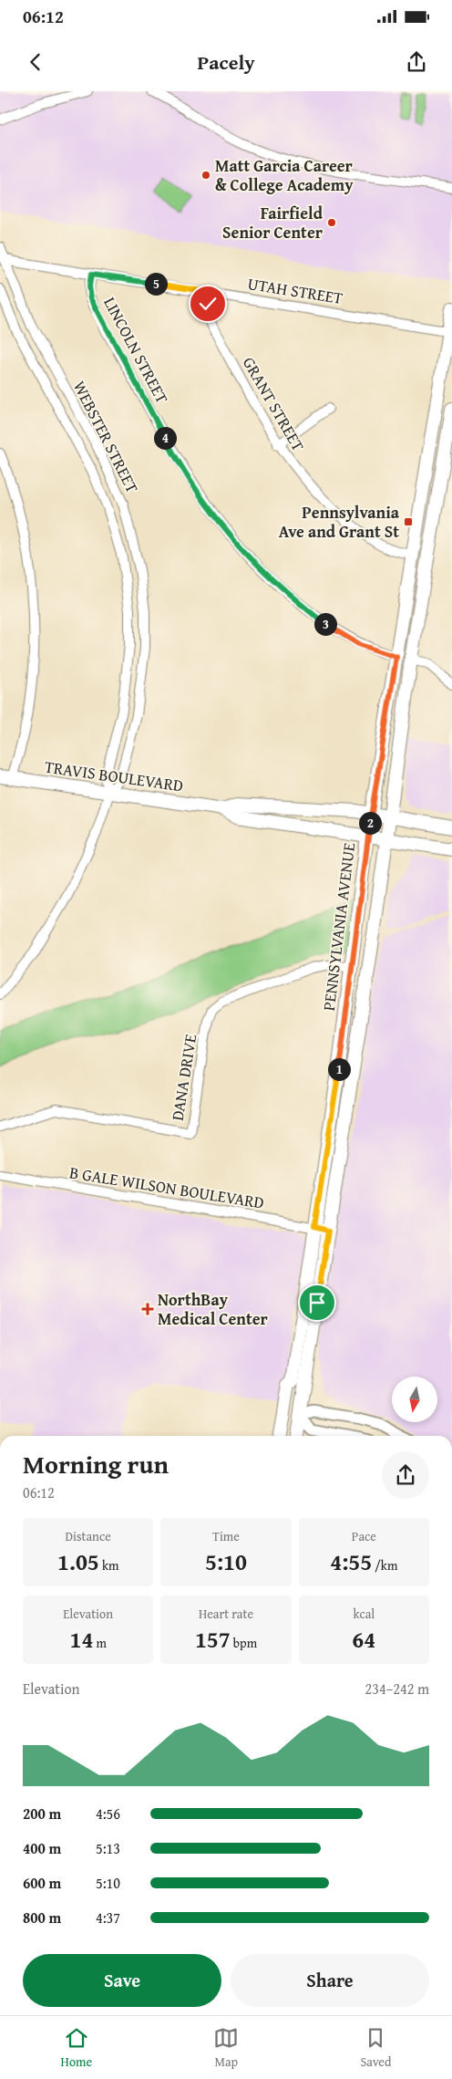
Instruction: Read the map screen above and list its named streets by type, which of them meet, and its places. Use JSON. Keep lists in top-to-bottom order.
{
  "streets": {
    "main road": ["TRAVIS BOULEVARD", "PENNSYLVANIA AVENUE"],
    "street": [
      "UTAH STREET",
      "LINCOLN STREET",
      "GRANT STREET",
      "WEBSTER STREET",
      "DANA DRIVE",
      "B GALE WILSON BOULEVARD"
    ]
  },
  "crossings": [
    ["UTAH STREET", "LINCOLN STREET"],
    ["UTAH STREET", "GRANT STREET"],
    ["UTAH STREET", "WEBSTER STREET"],
    ["UTAH STREET", "PENNSYLVANIA AVENUE"],
    ["LINCOLN STREET", "PENNSYLVANIA AVENUE"],
    ["GRANT STREET", "PENNSYLVANIA AVENUE"],
    ["WEBSTER STREET", "TRAVIS BOULEVARD"],
    ["TRAVIS BOULEVARD", "PENNSYLVANIA AVENUE"],
    ["PENNSYLVANIA AVENUE", "DANA DRIVE"],
    ["PENNSYLVANIA AVENUE", "B GALE WILSON BOULEVARD"]
  ],
  "places": {
    "other": ["Matt Garcia Career & College Academy", "Fairfield Senior Center"],
    "transit": ["Pennsylvania Ave and Grant St"],
    "health": ["NorthBay Medical Center"]
  },
  "north": "bottom",
  "page": {
    "status": "06:12",
    "header": "Pacely",
    "pins": [
      "5",
      "4",
      "3",
      "2",
      "1"
    ],
    "heading": ["Morning run", "06:12"],
    "stats": [
      ["Distance", "1.05 km"],
      ["Time", "5:10"],
      ["Pace", "4:55 /km"],
      ["Elevation", "14 m"],
      ["Heart rate", "157 bpm"],
      ["kcal", "64"]
    ],
    "chart": ["Elevation", "234–242 m"],
    "list": [
      {
        "name": "200 m",
        "note": "4:56"
      },
      {
        "name": "400 m",
        "note": "5:13"
      },
      {
        "name": "600 m",
        "note": "5:10"
      },
      {
        "name": "800 m",
        "note": "4:37"
      }
    ],
    "buttons": ["Save", "Share"],
    "tabs": ["Home", "Map", "Saved"]
  }
}
